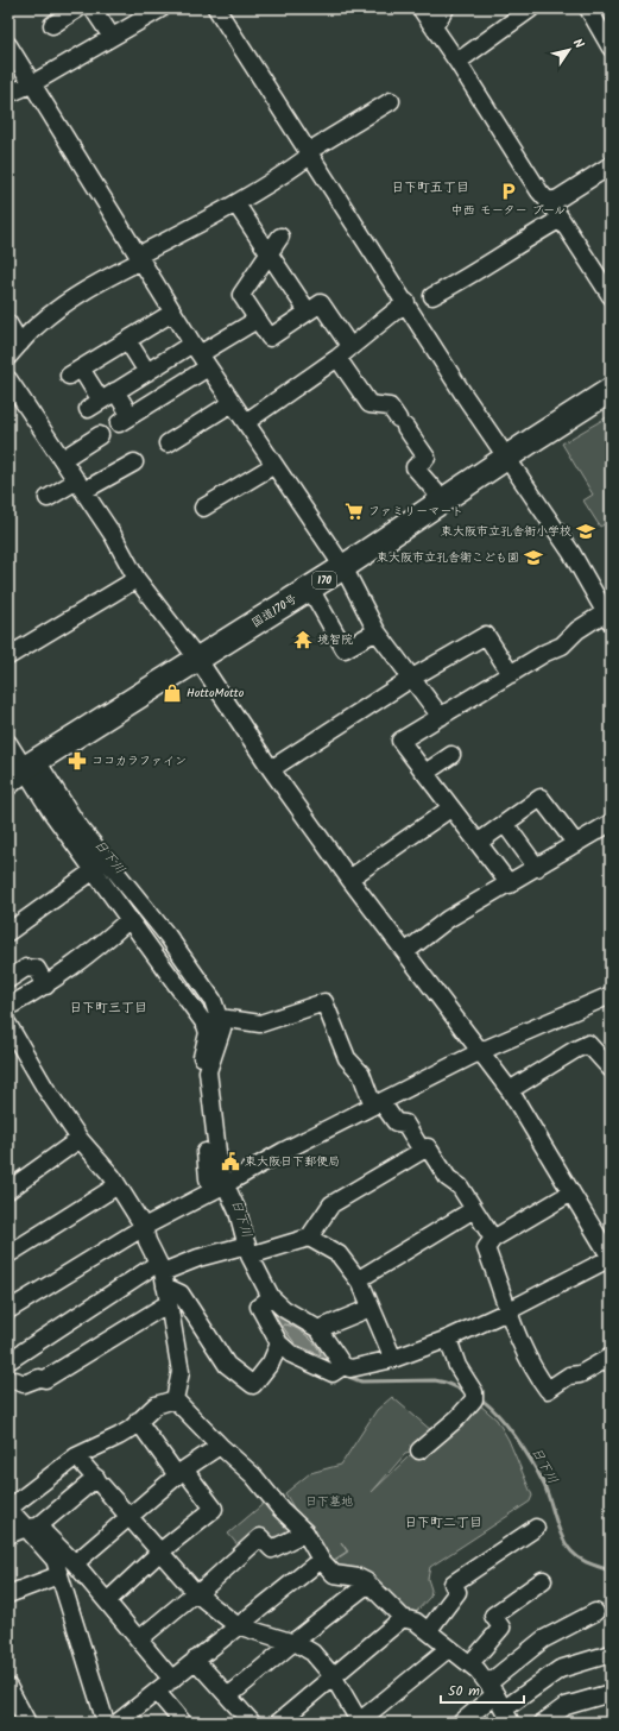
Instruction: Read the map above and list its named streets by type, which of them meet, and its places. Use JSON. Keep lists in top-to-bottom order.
{
  "streets": {
    "highway": ["170", "国道170号"]
  },
  "districts": ["日下町五丁目", "日下町三丁目", "日下町二丁目"],
  "water": ["日下川"],
  "parks": ["日下墓地"],
  "places": {
    "parking": ["中西 モーター プール"],
    "supermarket": ["ファミリーマート"],
    "school or university": ["東大阪市立孔舎衙小学校", "東大阪市立孔舎衛こども園"],
    "temple": ["境智院"],
    "shop": ["HottoMotto"],
    "pharmacy": ["ココカラファイン"],
    "public building": ["東大阪日下郵便局"]
  },
  "scale_bar": "50 m",
  "north": "top right"
}
